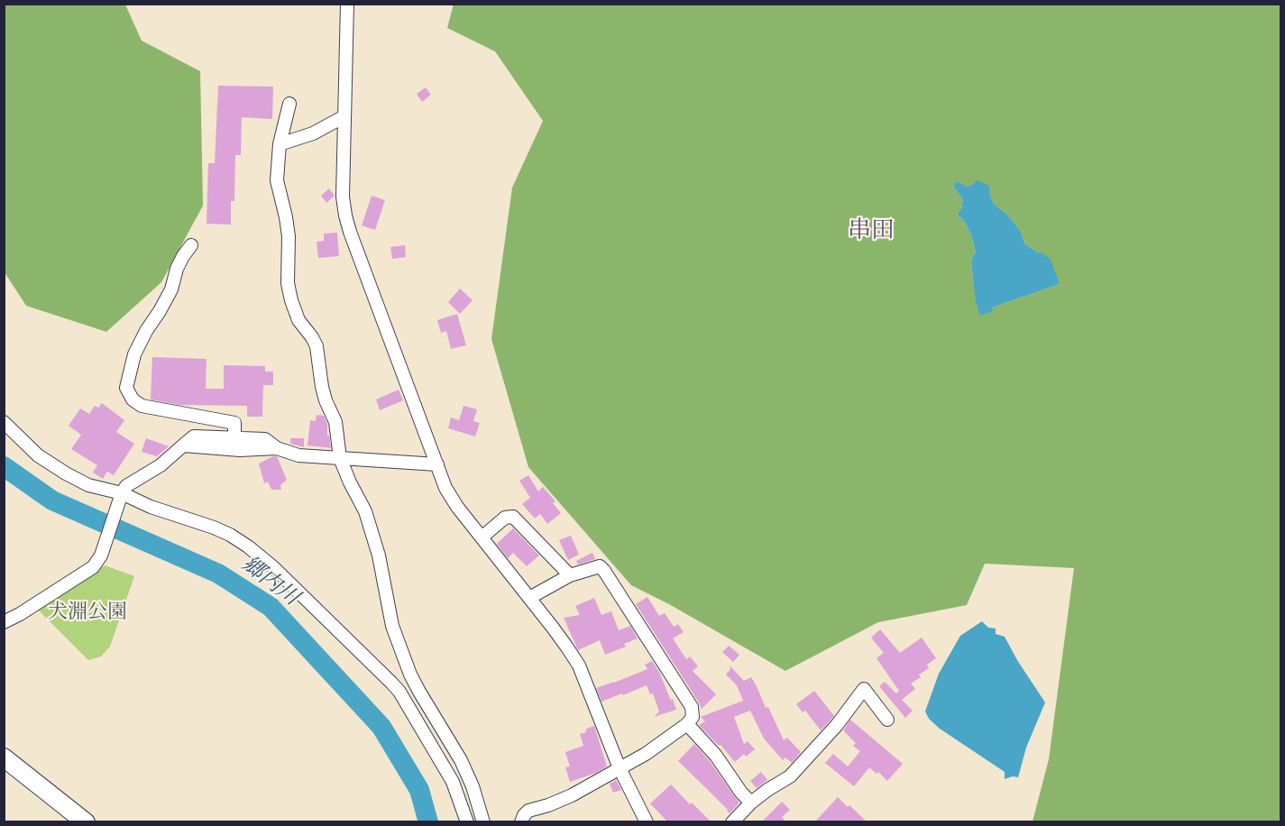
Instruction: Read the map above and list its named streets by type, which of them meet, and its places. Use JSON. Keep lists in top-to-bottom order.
{
  "districts": ["串田"],
  "water": ["郷内川"],
  "parks": ["犬淵公園"]
}
